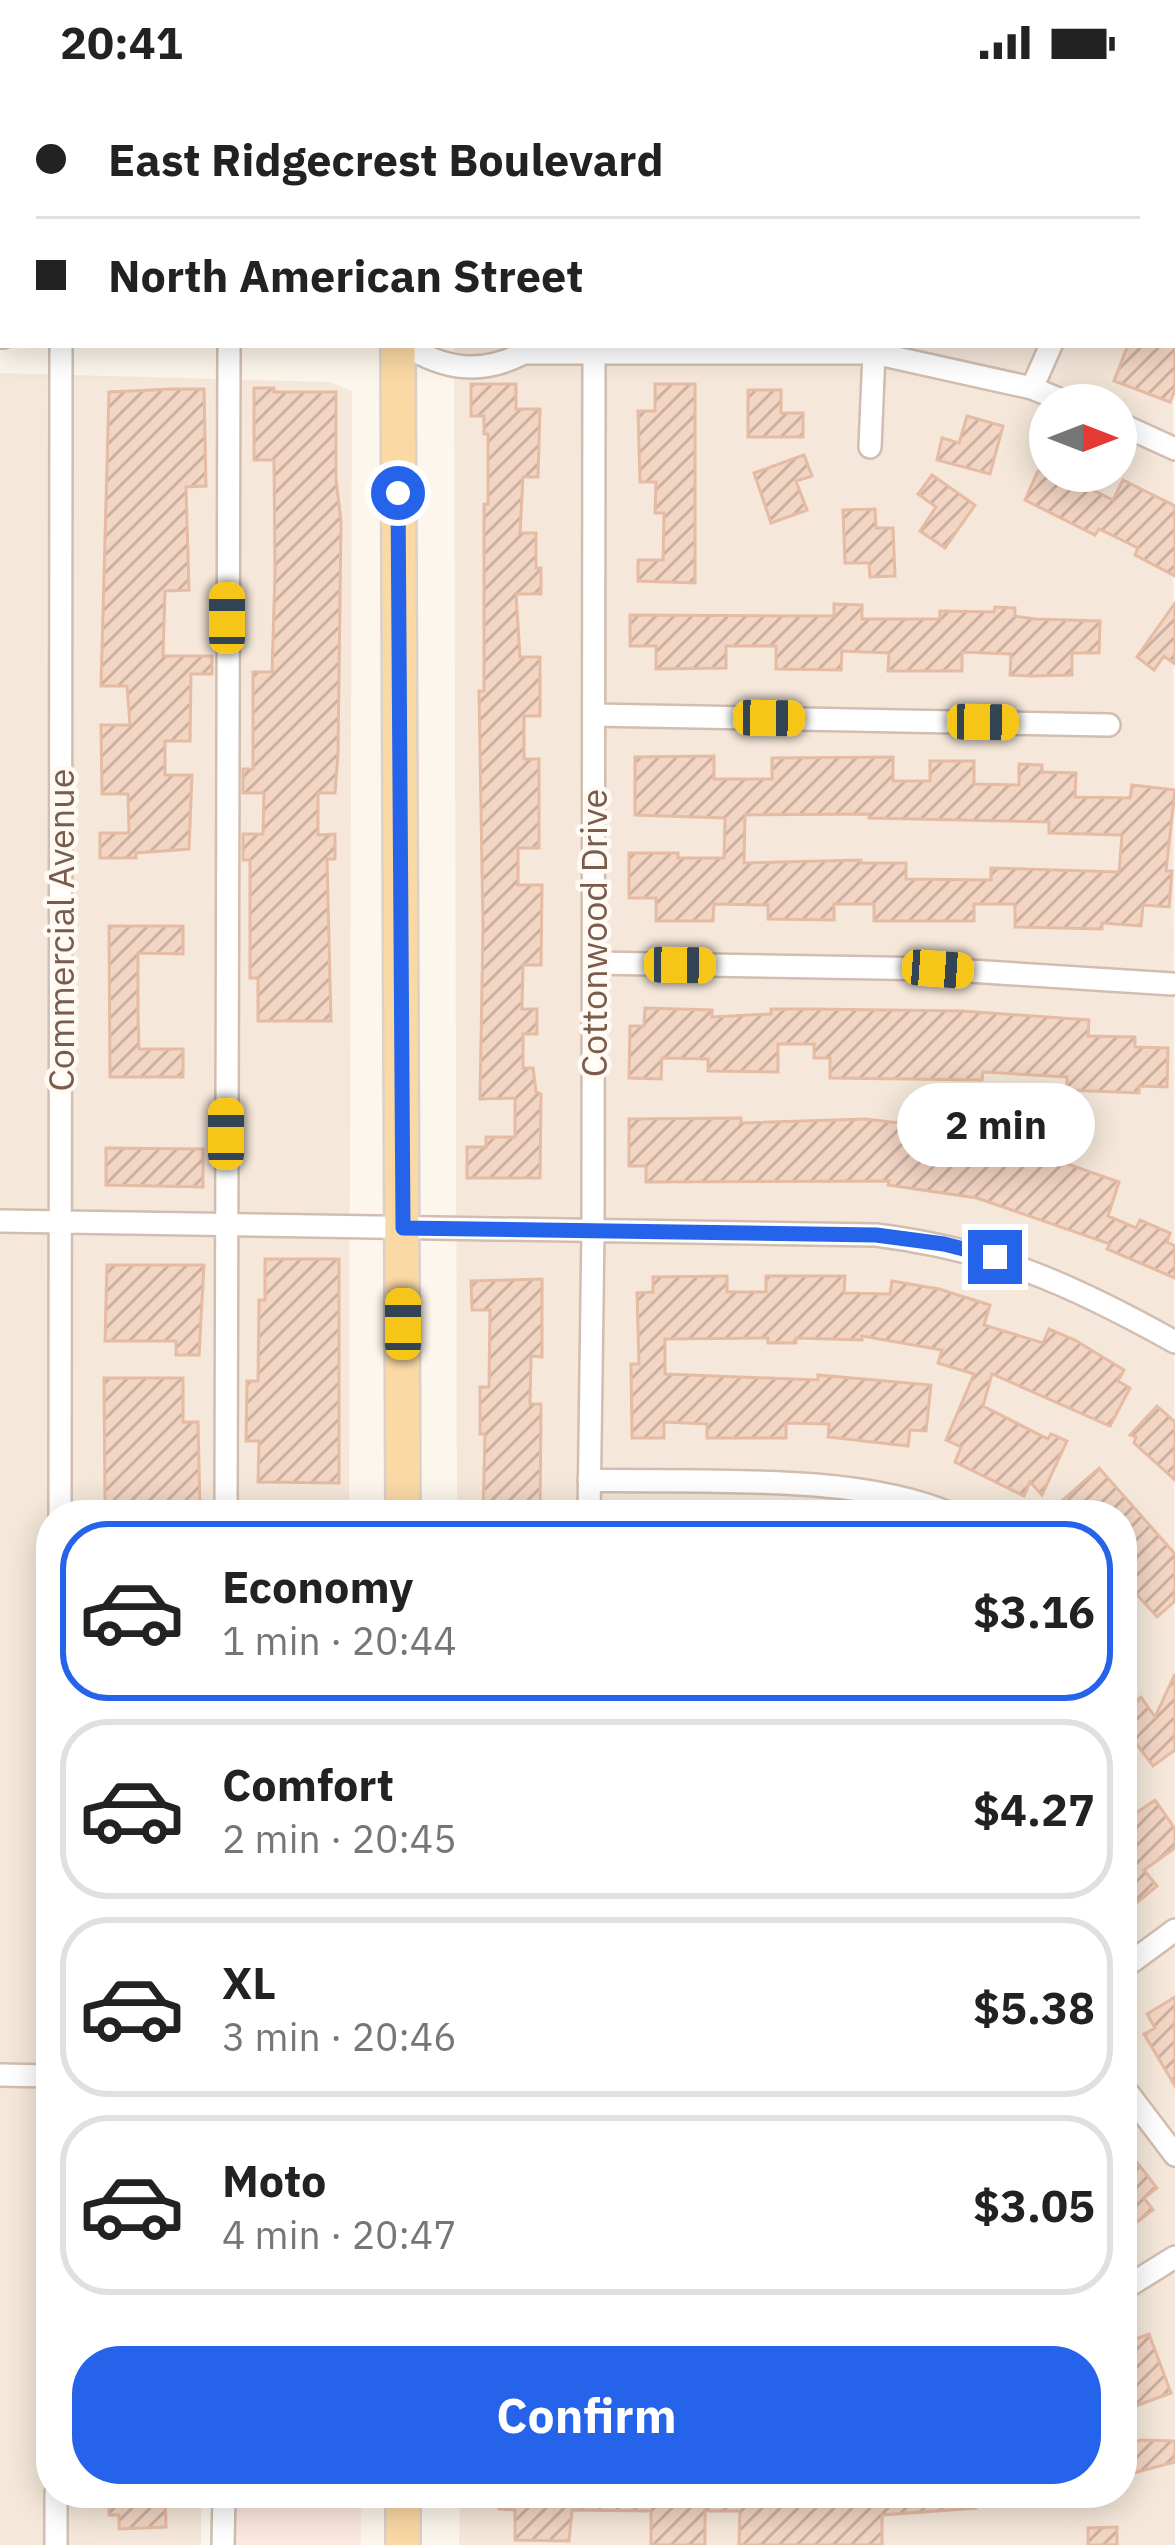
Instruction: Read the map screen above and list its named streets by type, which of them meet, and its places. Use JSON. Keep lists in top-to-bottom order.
{
  "streets": {
    "street": ["Commercial Avenue", "Cottonwood Drive"]
  },
  "north": "right",
  "page": {
    "status": "20:41",
    "banner": ["East Ridgecrest Boulevard", "North American Street"],
    "bubble": "2 min",
    "list": [
      {
        "name": "Economy",
        "note": "1 min · 20:44",
        "value": "$3.16"
      },
      {
        "name": "Comfort",
        "note": "2 min · 20:45",
        "value": "$4.27"
      },
      {
        "name": "XL",
        "note": "3 min · 20:46",
        "value": "$5.38"
      },
      {
        "name": "Moto",
        "note": "4 min · 20:47",
        "value": "$3.05"
      }
    ],
    "buttons": "Confirm"
  }
}
